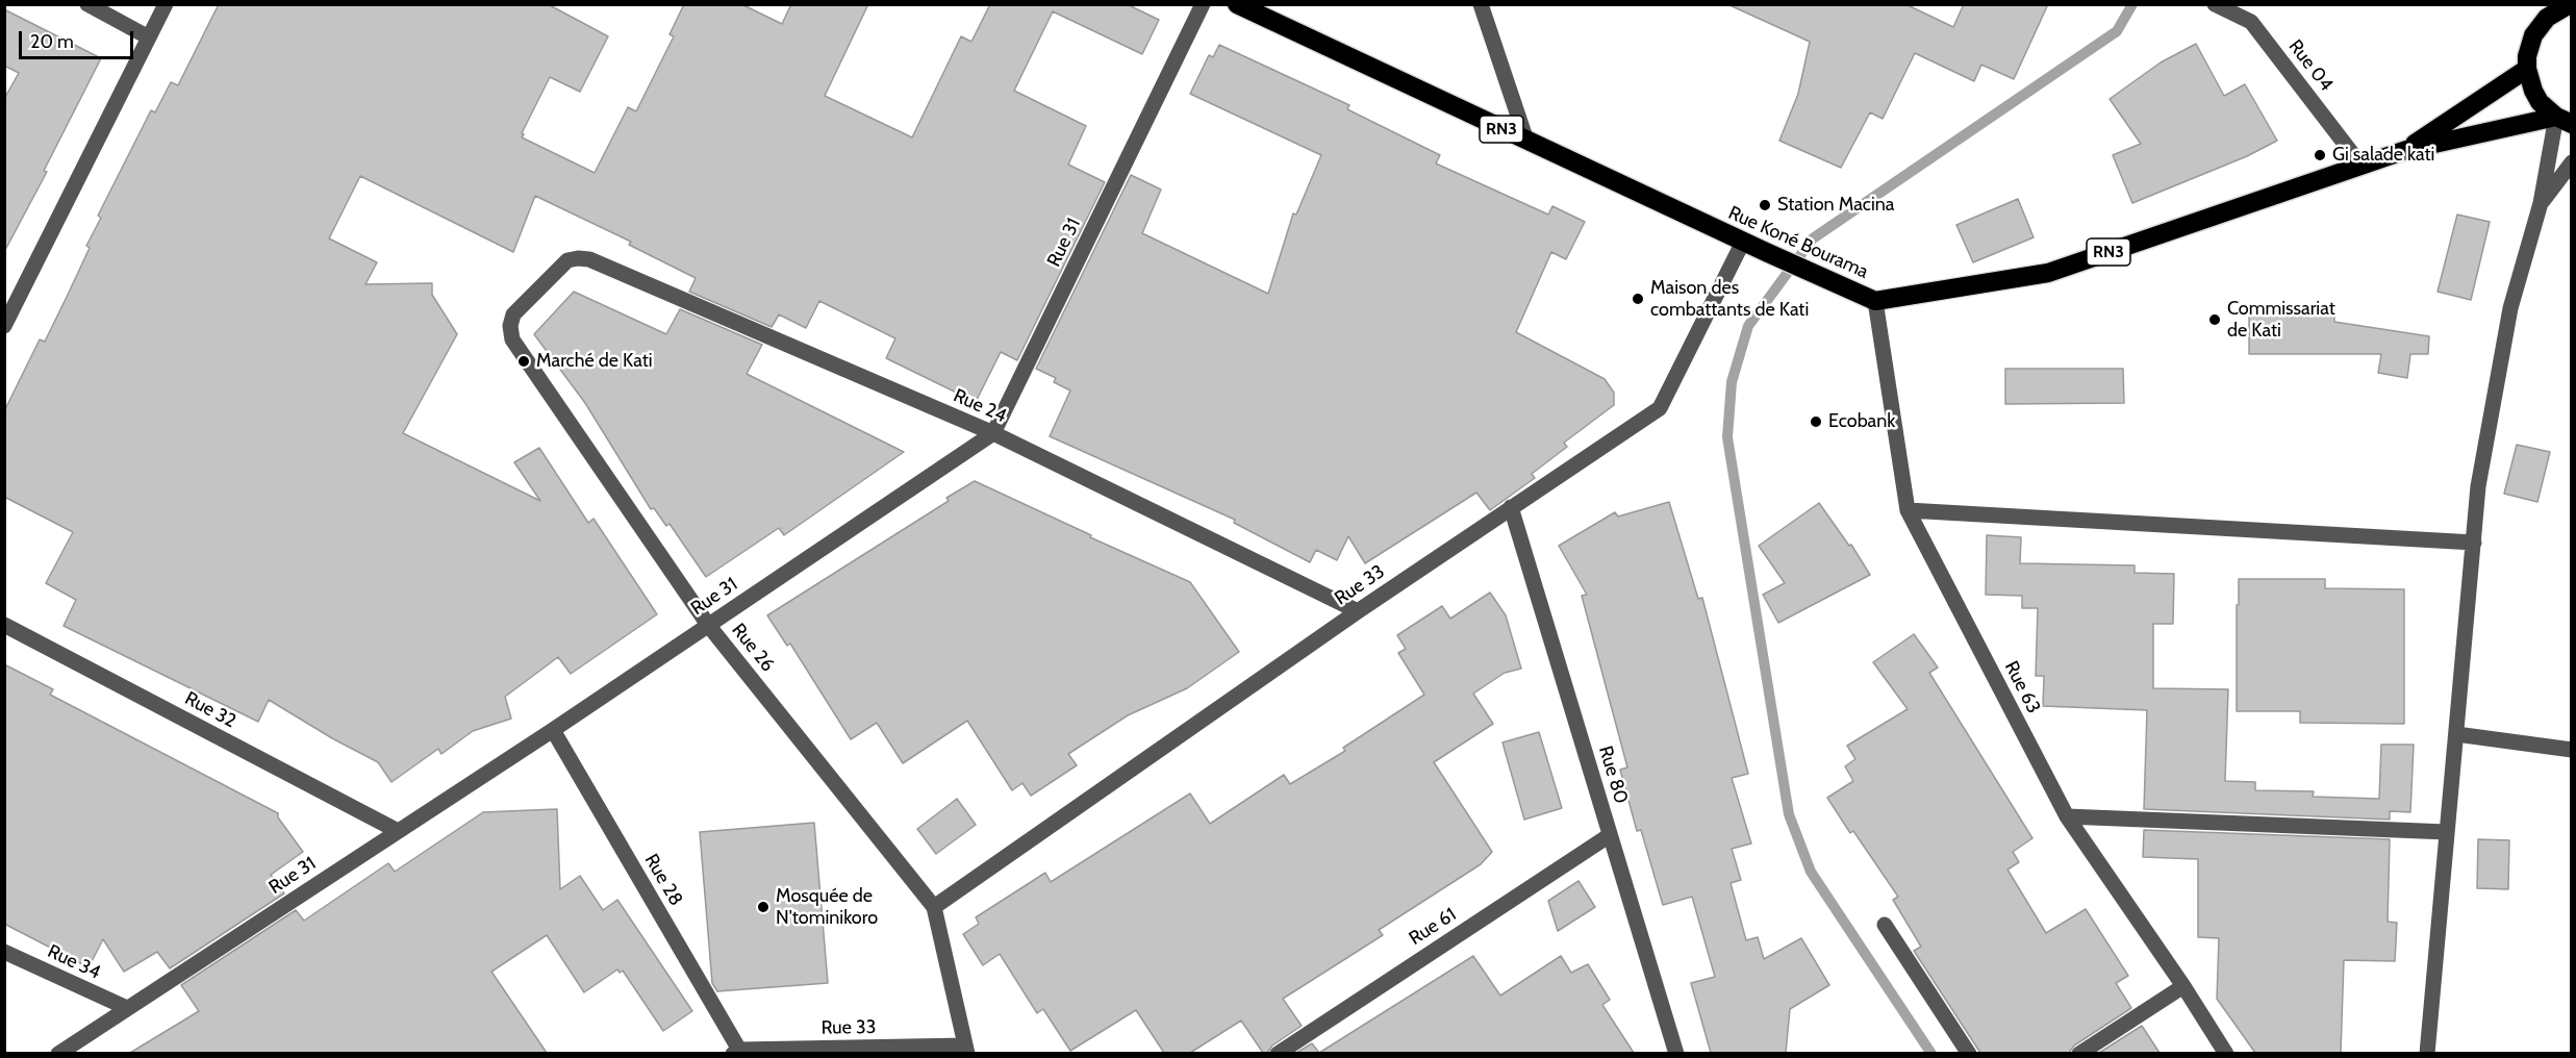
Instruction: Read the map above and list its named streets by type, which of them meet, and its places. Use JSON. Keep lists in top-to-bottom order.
{
  "streets": {
    "highway": ["RN3", "Rue Koné Bourama"],
    "street": [
      "Rue 04",
      "Rue 31",
      "Rue 24",
      "Rue 33",
      "Rue 26",
      "Rue 63",
      "Rue 32",
      "Rue 80",
      "Rue 28",
      "Rue 61",
      "Rue 34"
    ]
  },
  "crossings": [
    ["Rue 04", "Rue Koné Bourama"],
    ["Rue 31", "Rue 24"],
    ["Rue 31", "Rue 26"],
    ["Rue 31", "Rue 32"],
    ["Rue 31", "Rue 28"],
    ["Rue 31", "Rue 34"],
    ["Rue Koné Bourama", "Rue 33"],
    ["Rue Koné Bourama", "Rue 63"],
    ["Rue 24", "Rue 33"],
    ["Rue 24", "Rue 26"],
    ["Rue 33", "Rue 26"],
    ["Rue 33", "Rue 80"],
    ["Rue 33", "Rue 28"],
    ["Rue 80", "Rue 61"]
  ],
  "places": [
    "Gi salade kati",
    "Station Macina",
    "Maison des combattants de Kati",
    "Commissariat de Kati",
    "Marché de Kati",
    "Ecobank",
    "Mosquée de N'tominikoro"
  ],
  "scale_bar": "20 m"
}
